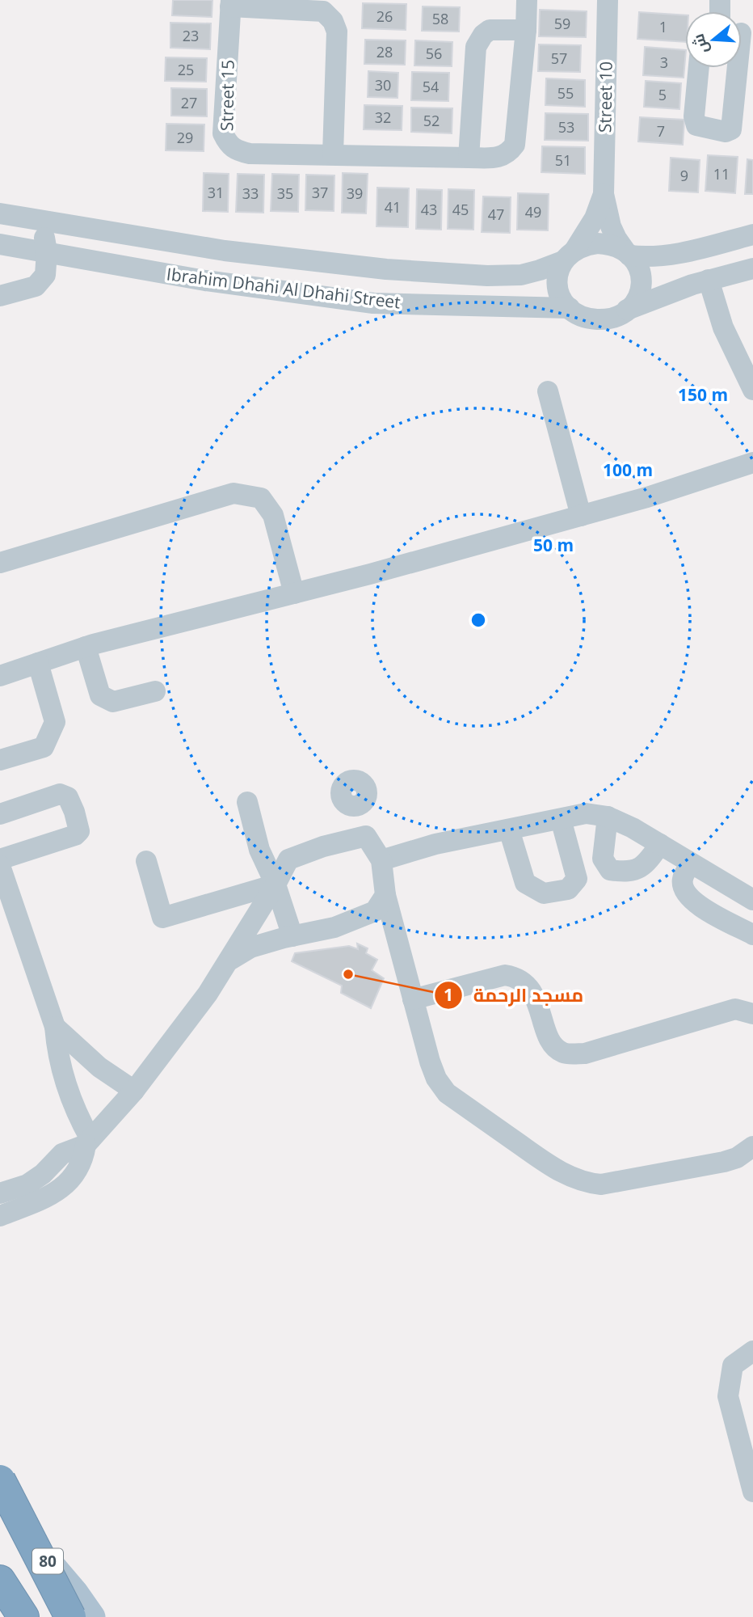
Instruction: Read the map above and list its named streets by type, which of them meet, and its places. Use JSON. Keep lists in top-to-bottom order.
{
  "streets": {
    "main road": ["80"],
    "street": ["Street 15", "Street 10", "Ibrahim Dhahi Al Dhahi Street"]
  },
  "crossings": [
    ["Street 10", "Ibrahim Dhahi Al Dhahi Street"]
  ],
  "places": ["مسجد الرحمة"],
  "house_numbers": [
    "26",
    "58",
    "59",
    "1",
    "23",
    "28",
    "56",
    "57",
    "3",
    "25",
    "30",
    "54",
    "55",
    "5",
    "27",
    "32",
    "52",
    "53",
    "7",
    "29",
    "51",
    "11",
    "9",
    "31",
    "37",
    "33",
    "35",
    "39",
    "41",
    "43",
    "45",
    "49",
    "47"
  ],
  "north": "left",
  "rings": ["150 m", "100 m", "50 m"]
}
